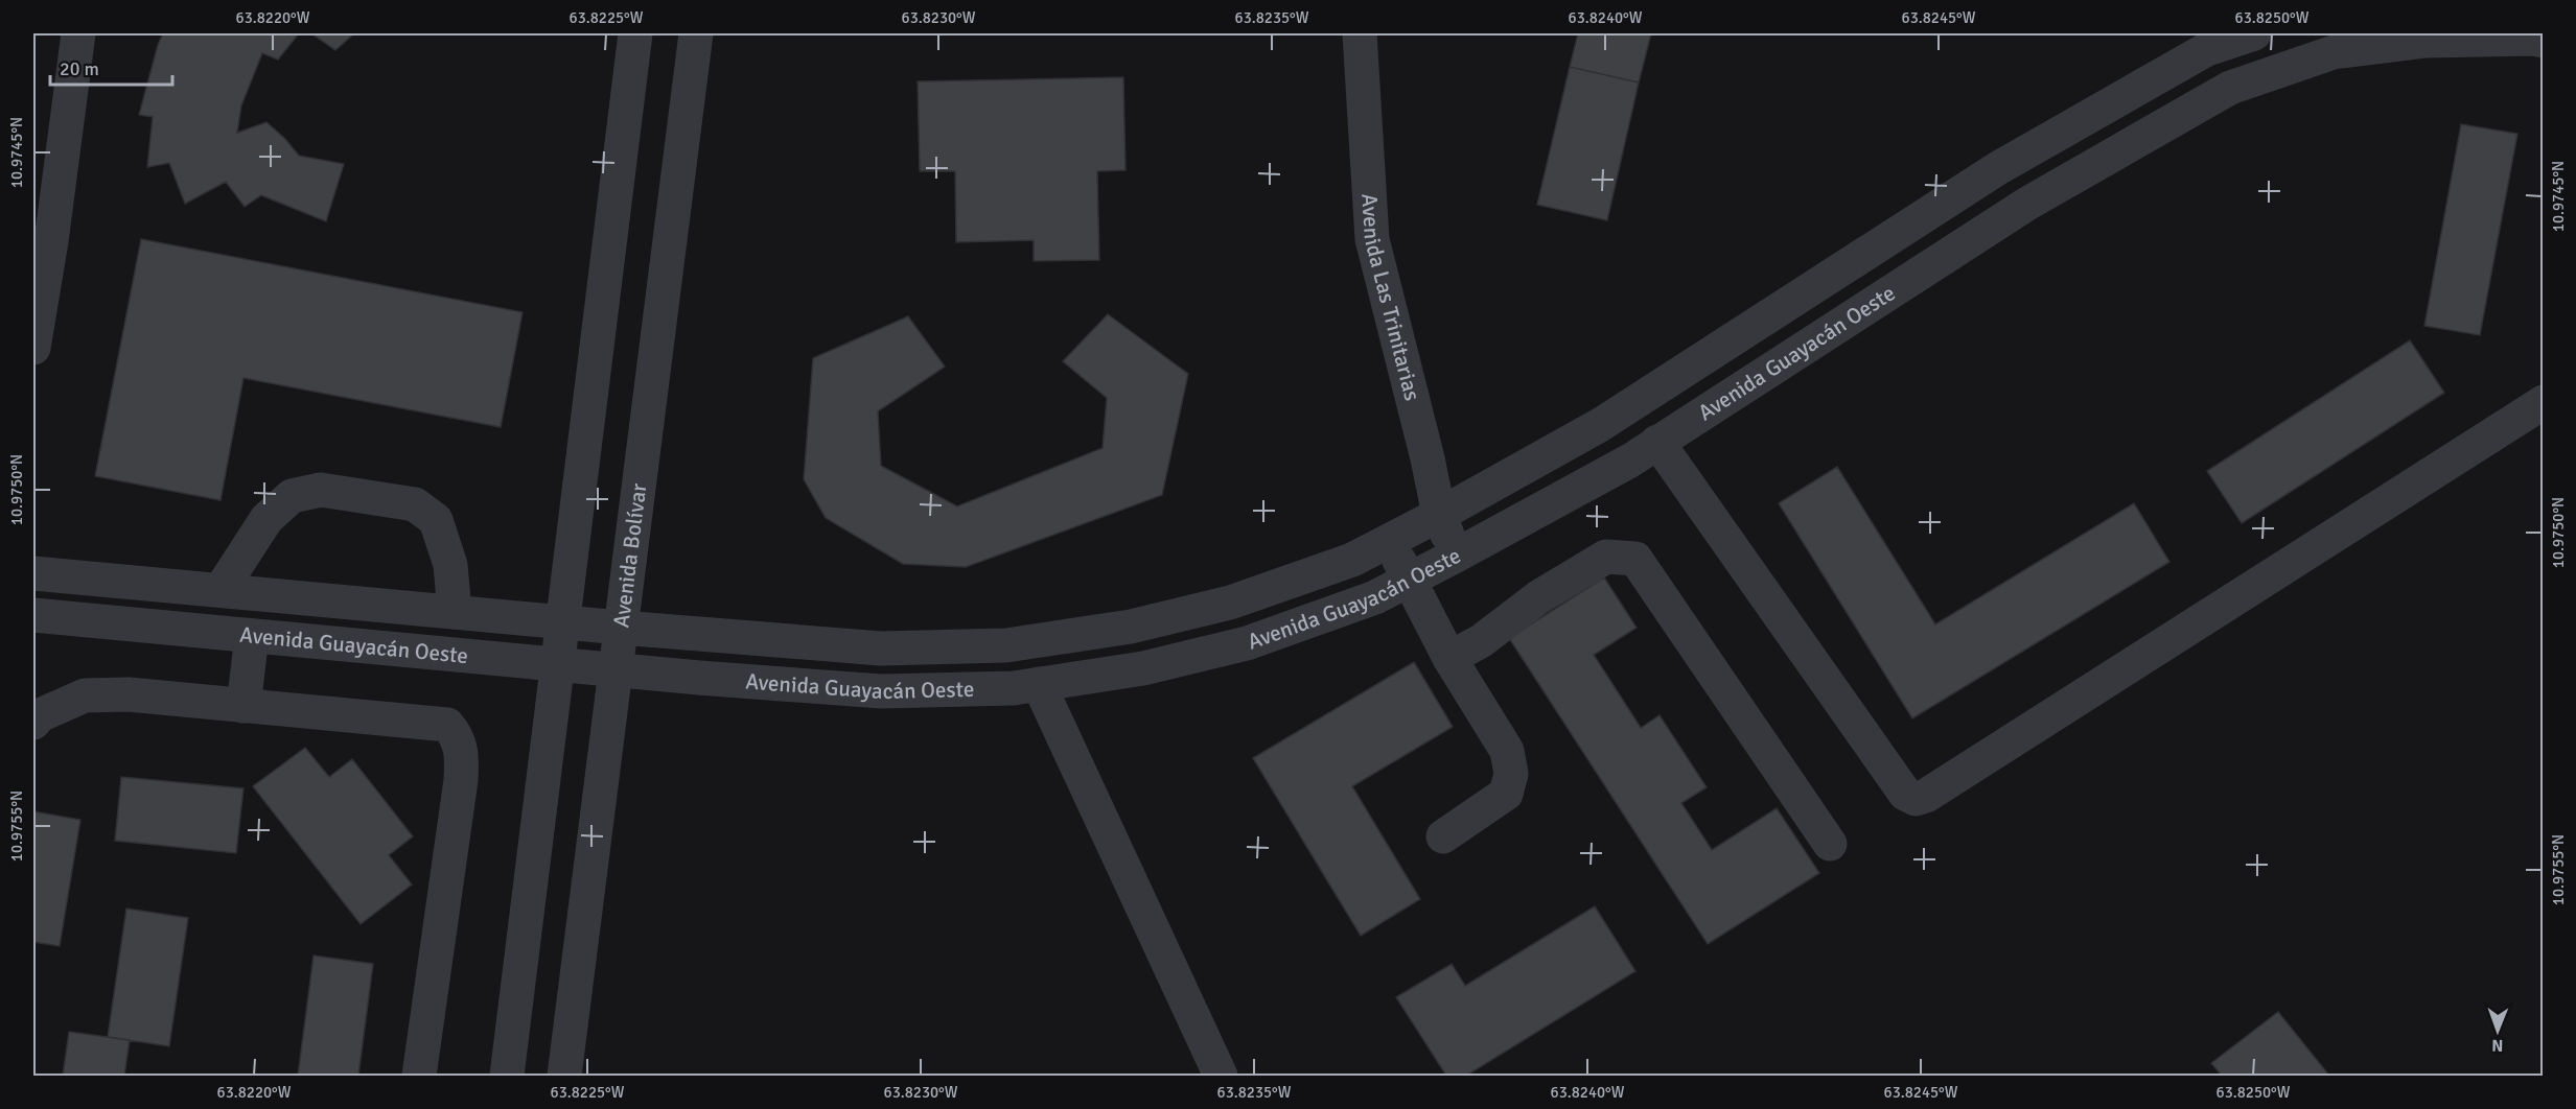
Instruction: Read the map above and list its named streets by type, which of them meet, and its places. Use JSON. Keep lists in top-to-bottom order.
{
  "streets": {
    "street": ["Avenida Las Trinitarias", "Avenida Guayacán Oeste", "Avenida Bolívar"]
  },
  "crossings": [
    ["Avenida Las Trinitarias", "Avenida Guayacán Oeste"],
    ["Avenida Guayacán Oeste", "Avenida Bolívar"]
  ],
  "scale_bar": "20 m",
  "north": "bottom",
  "coordinates": [
    "63.8220°W",
    "63.8225°W",
    "63.8230°W",
    "63.8235°W",
    "63.8240°W",
    "63.8245°W",
    "63.8250°W",
    "10.9745°N",
    "10.9750°N",
    "10.9755°N"
  ]
}
